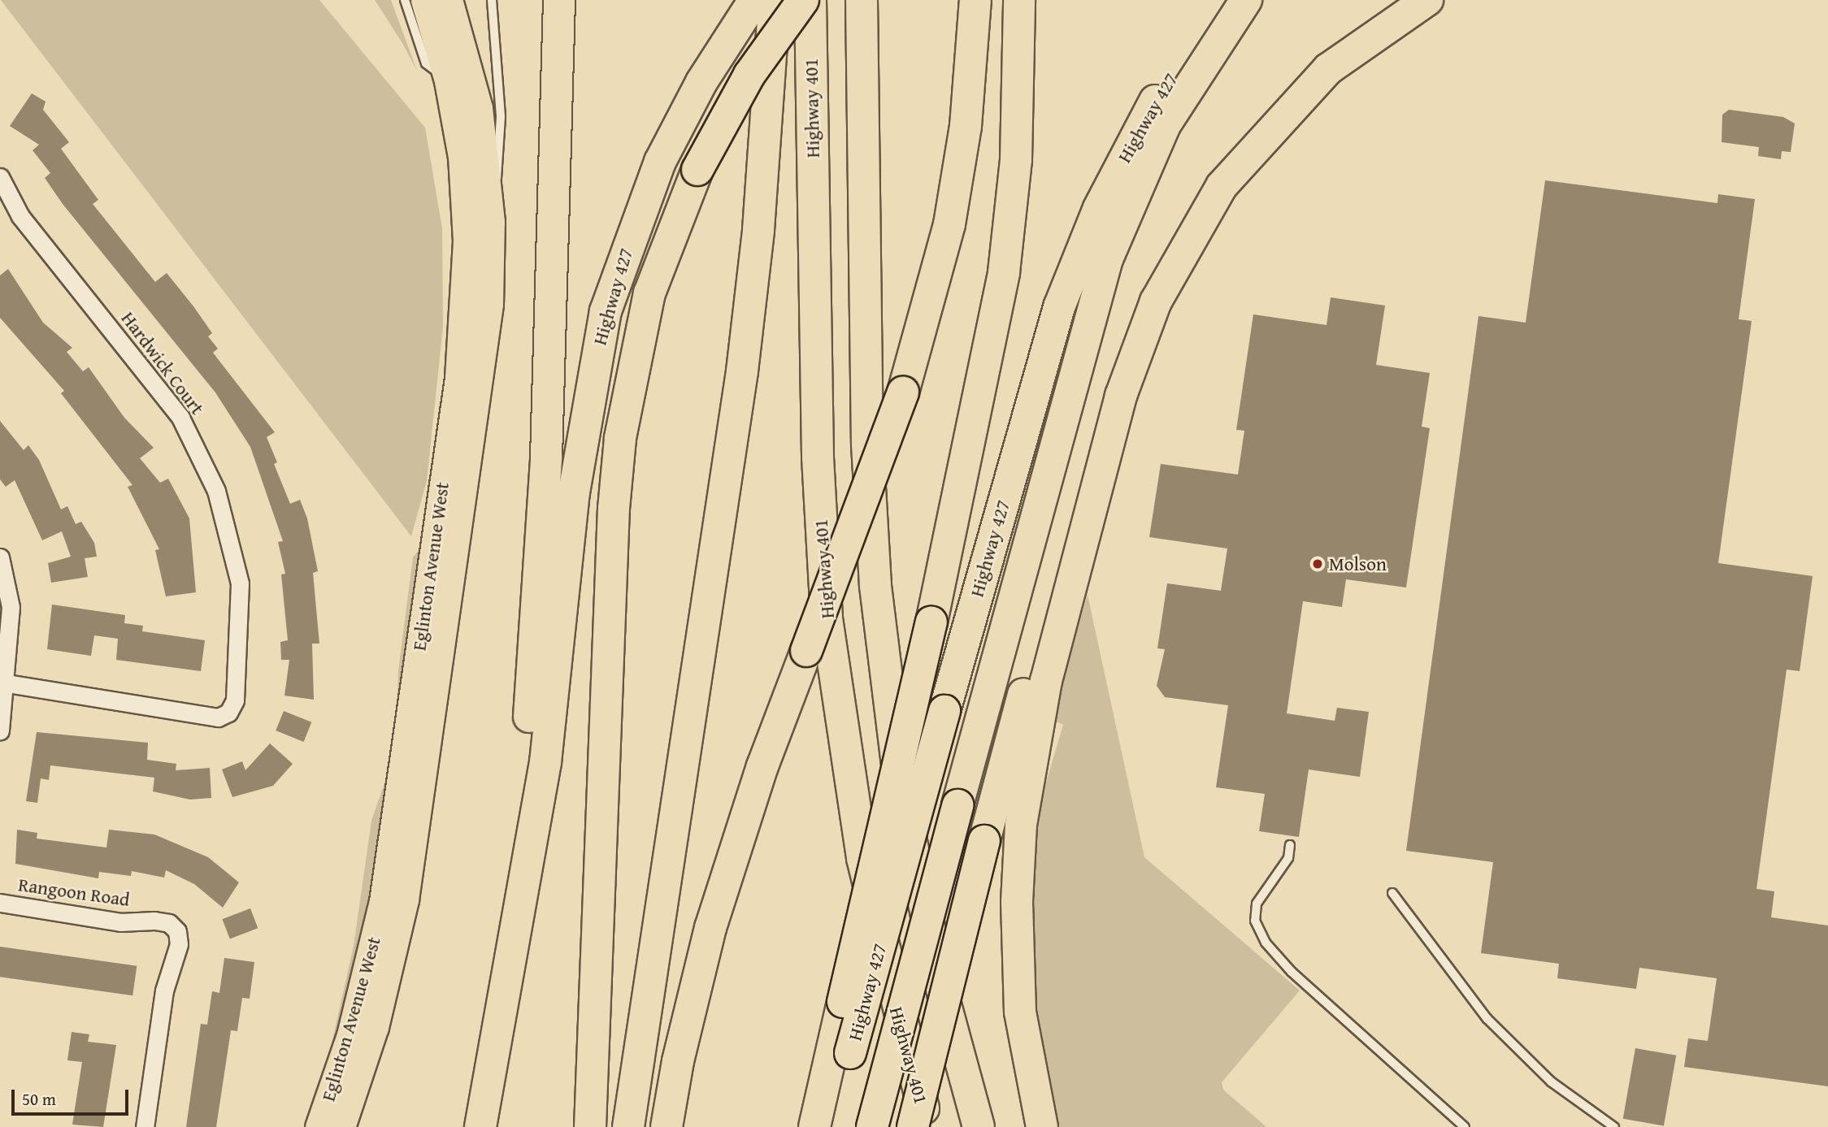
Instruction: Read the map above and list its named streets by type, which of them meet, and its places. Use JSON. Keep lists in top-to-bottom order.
{
  "streets": {
    "highway": ["Highway 401", "Highway 427"],
    "main road": ["Eglinton Avenue West"],
    "street": ["Hardwick Court", "Rangoon Road"]
  },
  "places": ["Molson"],
  "scale_bar": "50 m"
}
